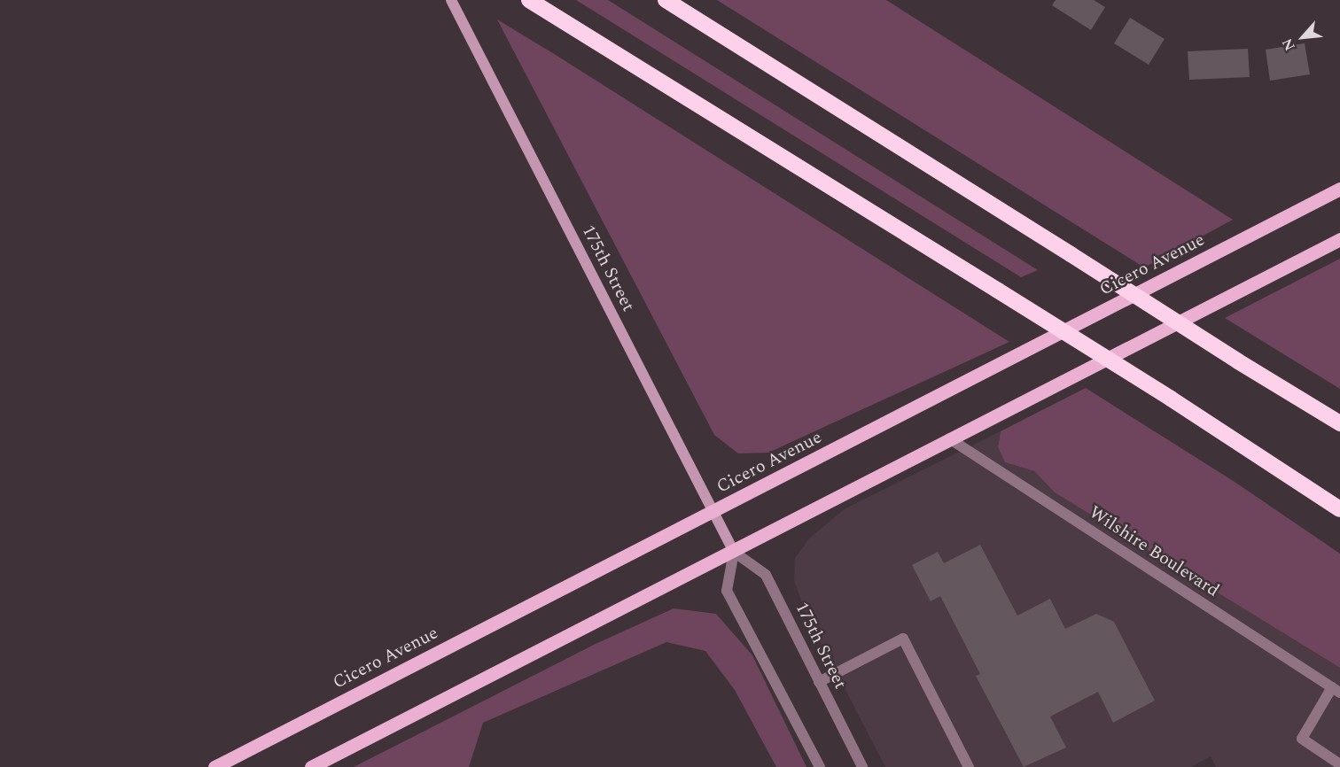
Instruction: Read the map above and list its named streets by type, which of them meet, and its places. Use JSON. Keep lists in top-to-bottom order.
{
  "streets": {
    "main road": ["Cicero Avenue", "175th Street"],
    "street": ["Wilshire Boulevard"]
  },
  "crossings": [
    ["Cicero Avenue", "175th Street"]
  ],
  "north": "bottom left"
}
